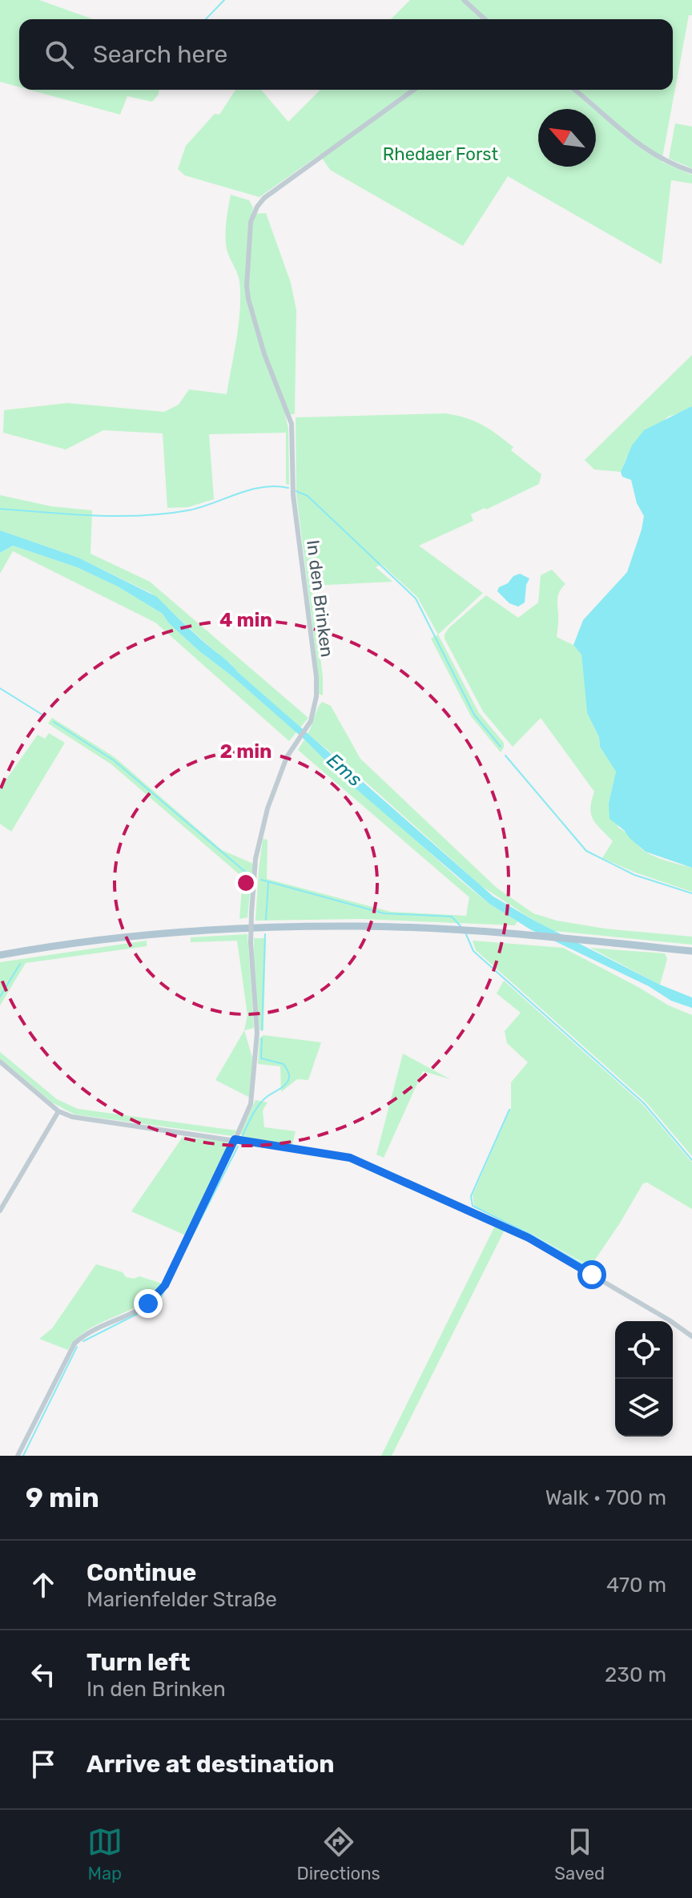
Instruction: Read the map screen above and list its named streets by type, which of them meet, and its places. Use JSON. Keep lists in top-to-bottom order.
{
  "streets": {
    "street": ["In den Brinken"]
  },
  "water": ["Ems"],
  "parks": ["Rhedaer Forst"],
  "north": "top left",
  "page": {
    "search": "Search here",
    "heading": ["9 min", "Walk · 700 m"],
    "list": [
      ["Continue", "Marienfelder Straße", "470 m"],
      ["Turn left", "In den Brinken", "230 m"],
      "Arrive at destination"
    ],
    "nav": ["Map", "Directions", "Saved"]
  },
  "rings": ["4 min", "2 min"]
}
